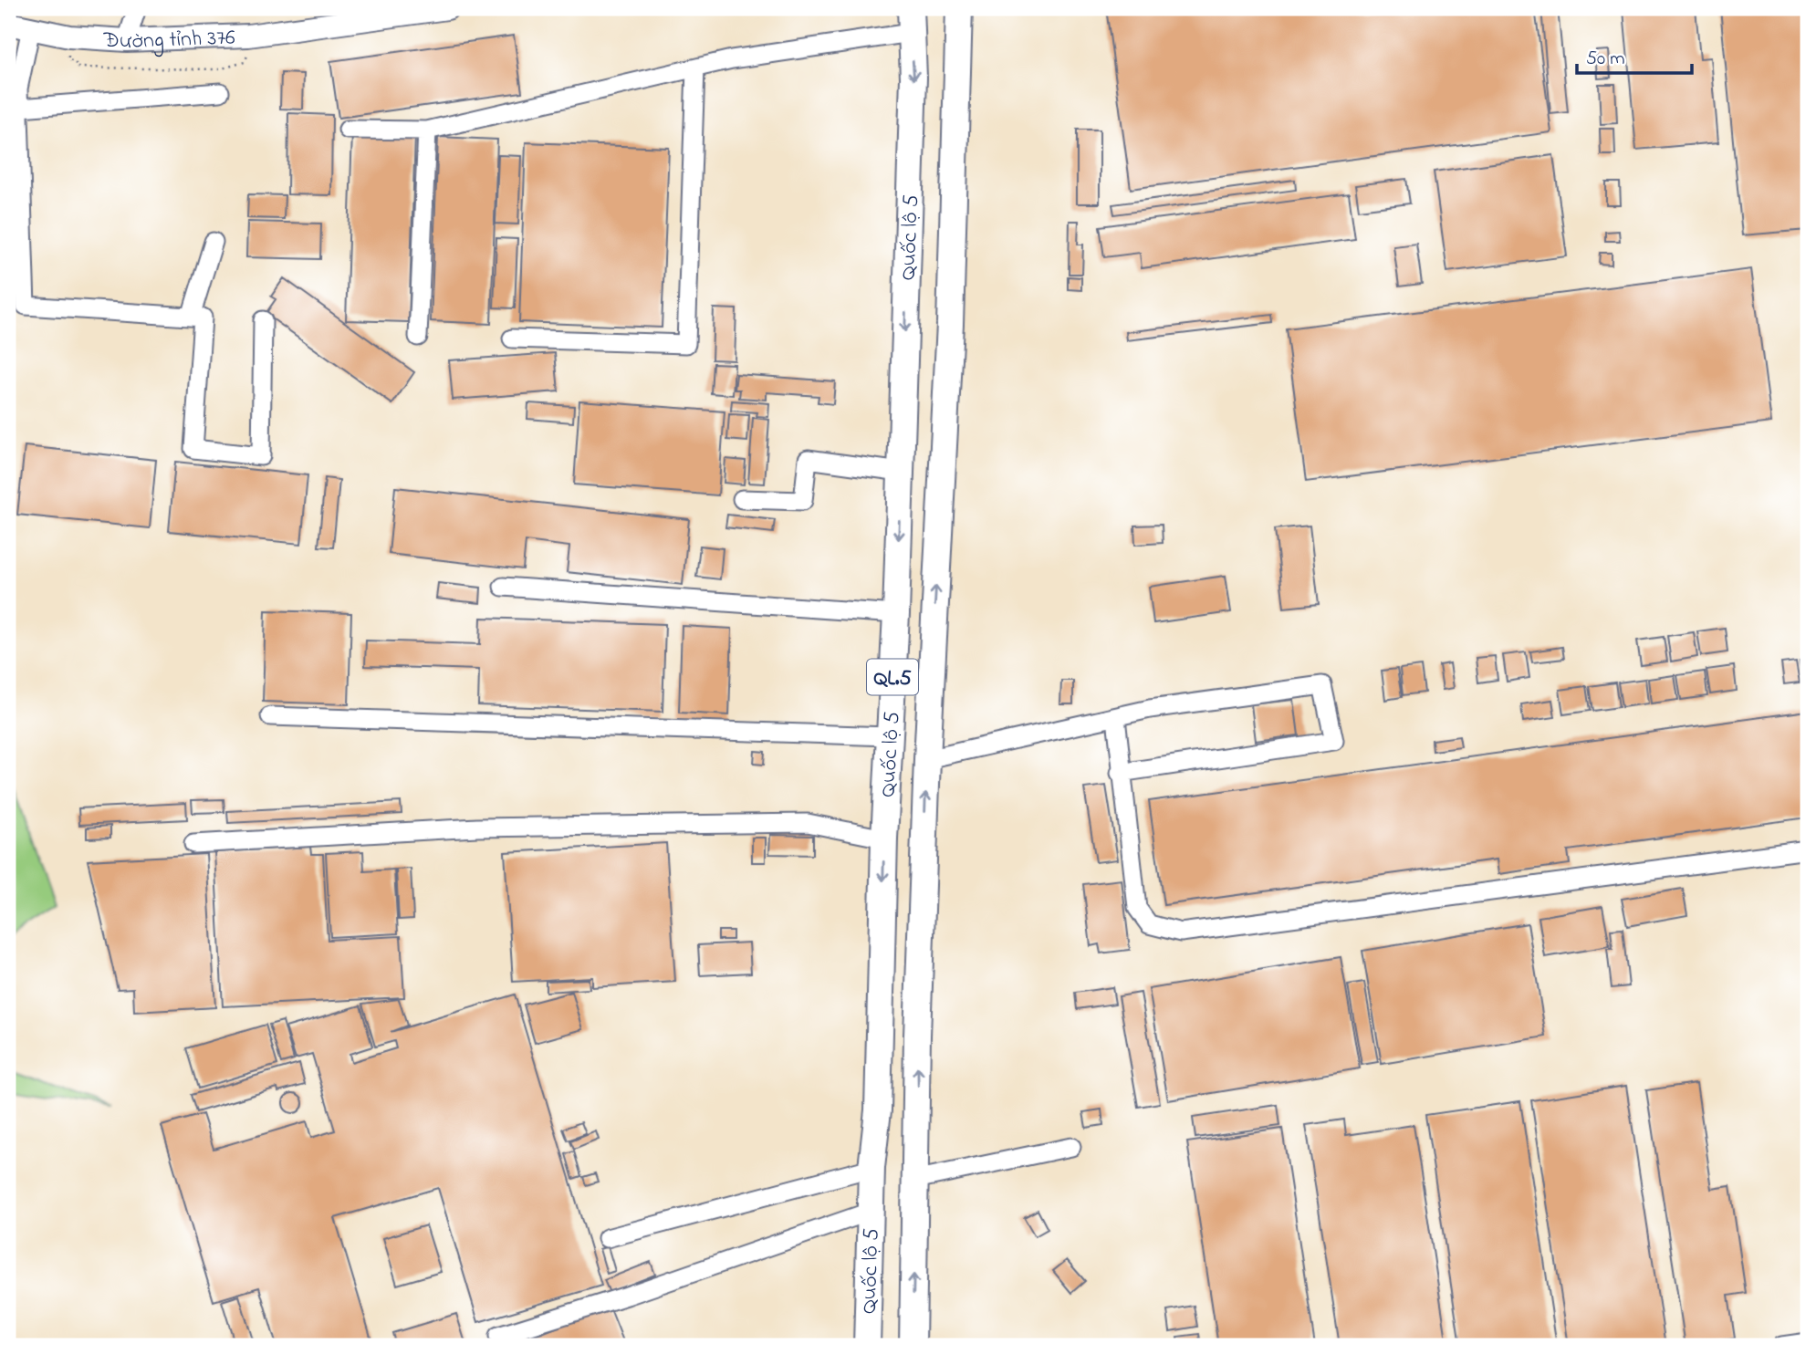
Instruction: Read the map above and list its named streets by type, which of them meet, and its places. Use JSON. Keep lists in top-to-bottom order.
{
  "streets": {
    "highway": ["Quốc lộ 5", "QL.5"],
    "main road": ["Đường tỉnh 376"]
  },
  "scale_bar": "50 m"
}
